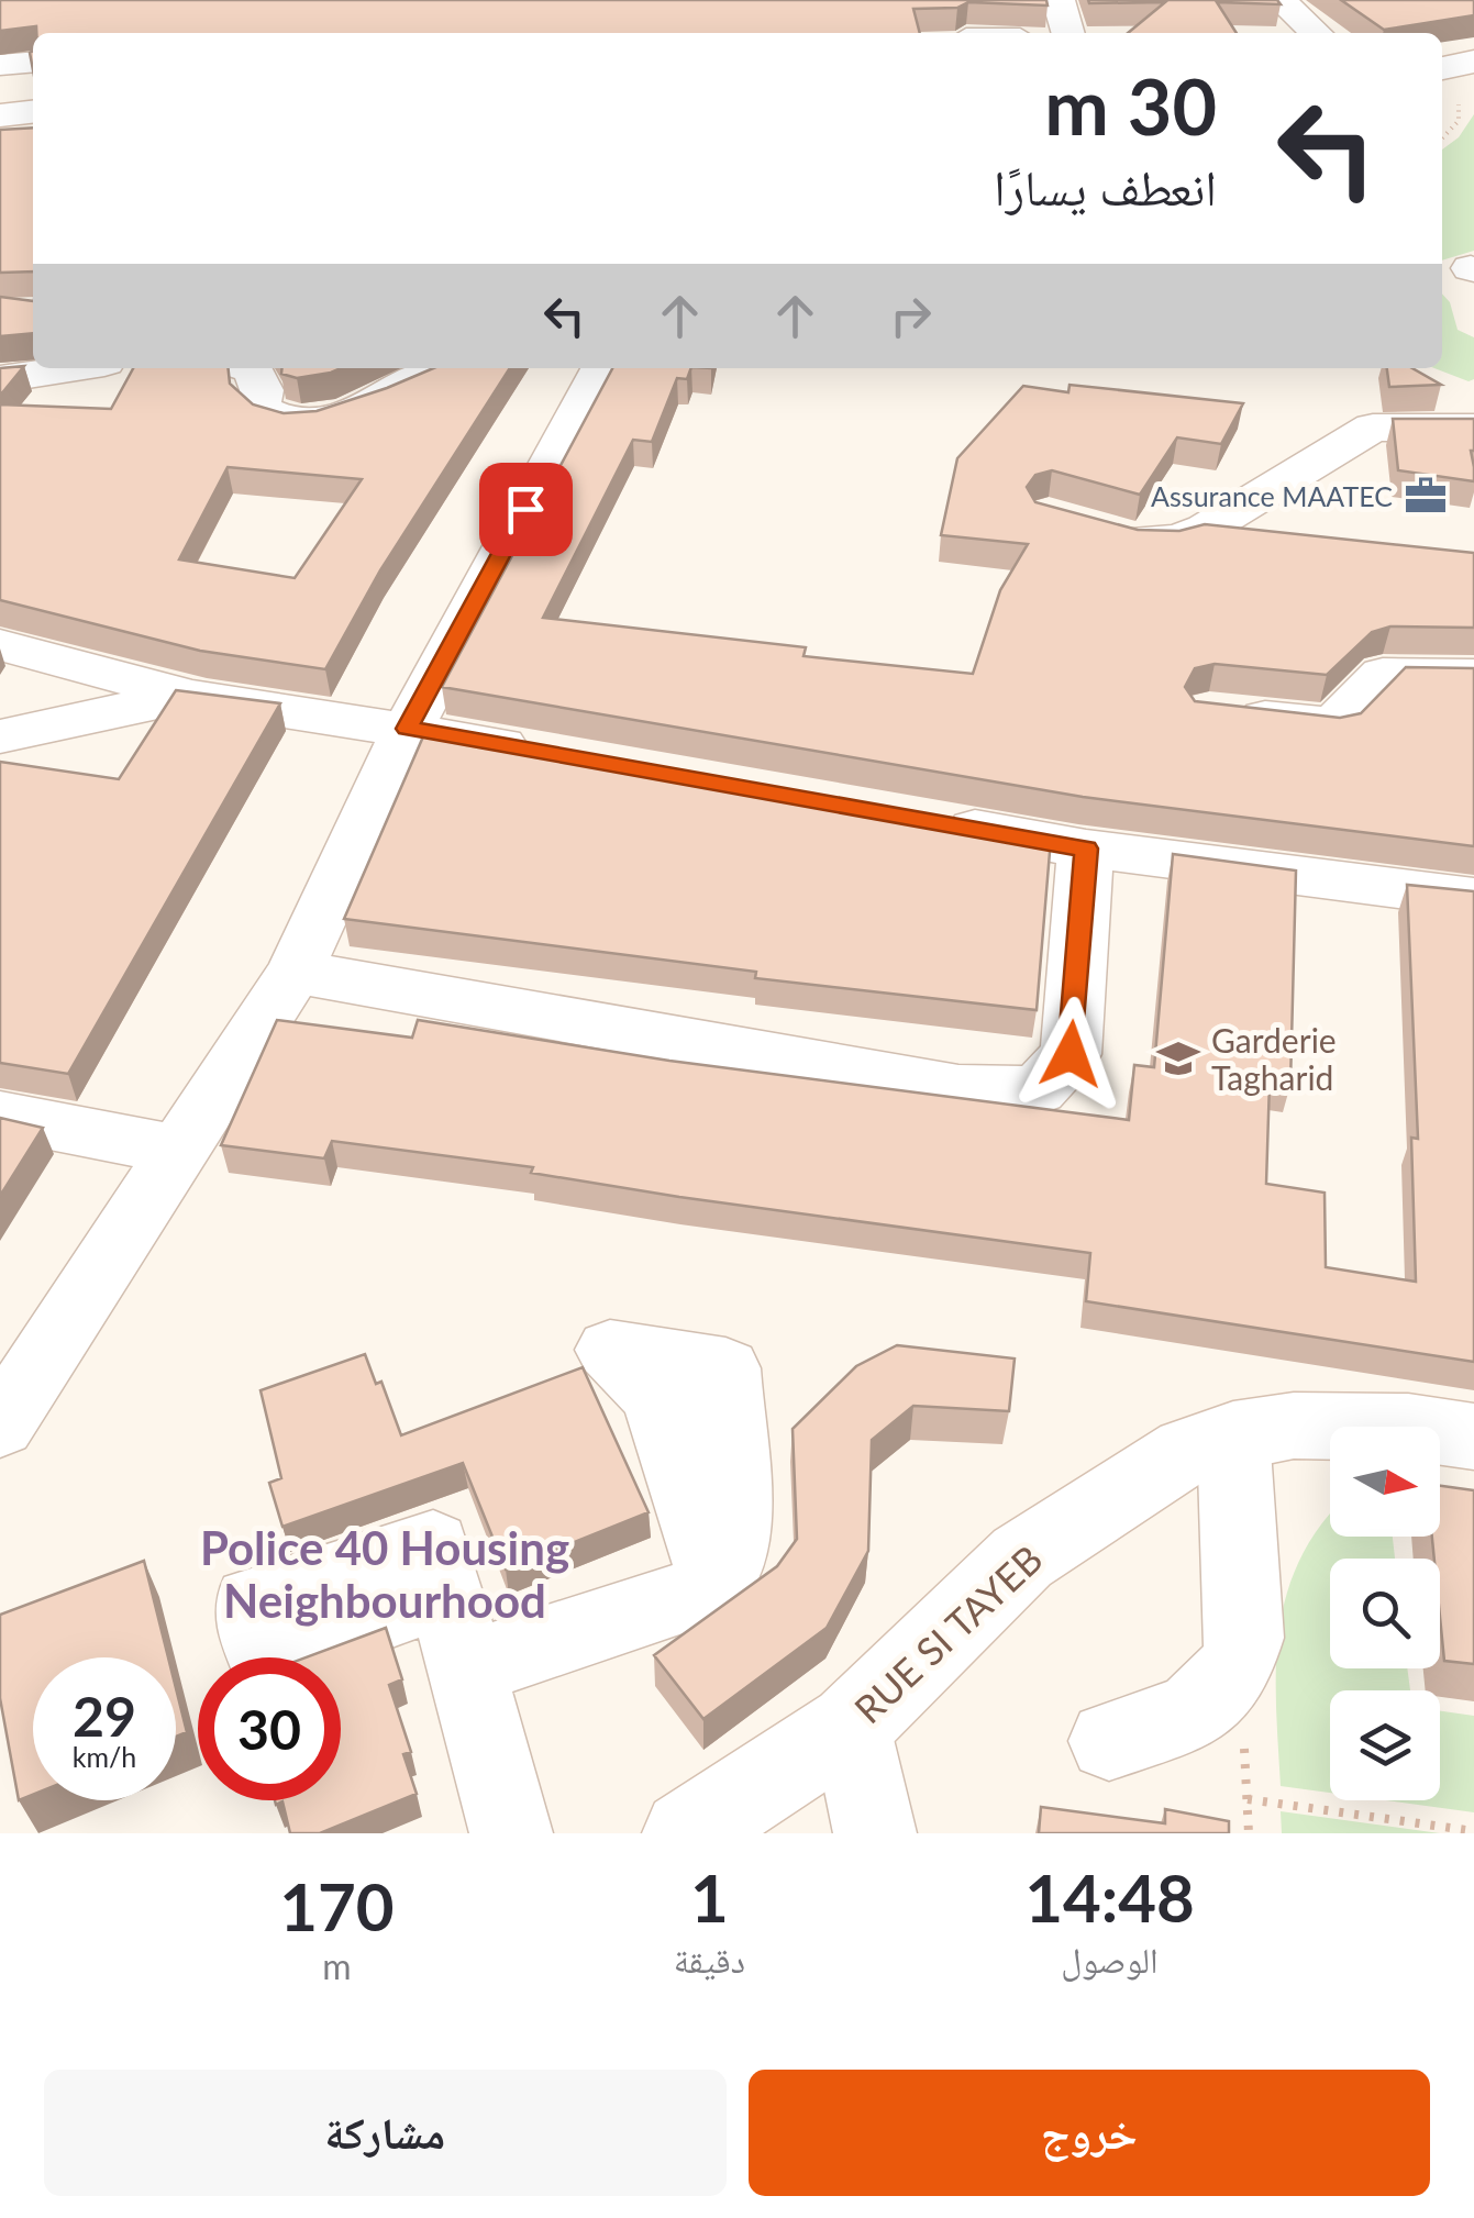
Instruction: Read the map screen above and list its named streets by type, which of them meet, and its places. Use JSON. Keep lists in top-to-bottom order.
{
  "streets": {
    "main road": ["RUE SI TAYEB"]
  },
  "districts": ["Police 40 Housing Neighbourhood"],
  "places": {
    "office": ["Assurance MAATEC"],
    "school or university": ["Garderie Tagharid"]
  },
  "north": "right",
  "page": {
    "turn": ["30 m", "انعطف يسارًا"],
    "speed": "29 km/h",
    "limit": "30",
    "eta": [
      "14:48",
      "الوصول",
      "1",
      "دقيقة",
      "170",
      "m"
    ],
    "buttons": ["خروج", "مشاركة"]
  }
}
